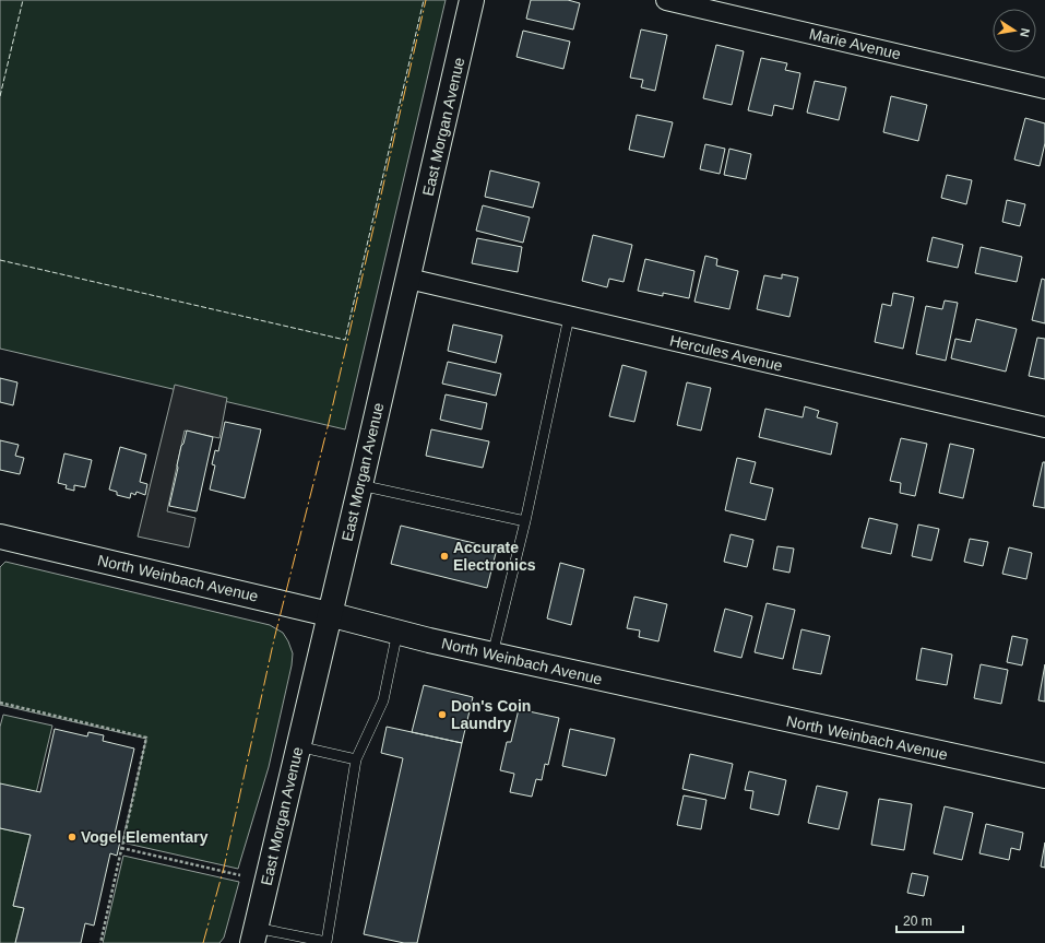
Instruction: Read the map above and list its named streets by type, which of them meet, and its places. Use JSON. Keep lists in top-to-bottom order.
{
  "streets": {
    "main road": ["East Morgan Avenue", "North Weinbach Avenue"],
    "street": ["Marie Avenue", "Hercules Avenue"]
  },
  "crossings": [
    ["East Morgan Avenue", "Hercules Avenue"],
    ["East Morgan Avenue", "North Weinbach Avenue"]
  ],
  "places": ["Accurate Electronics", "Don's Coin Laundry", "Vogel Elementary"],
  "scale_bar": "20 m",
  "north": "right"
}
